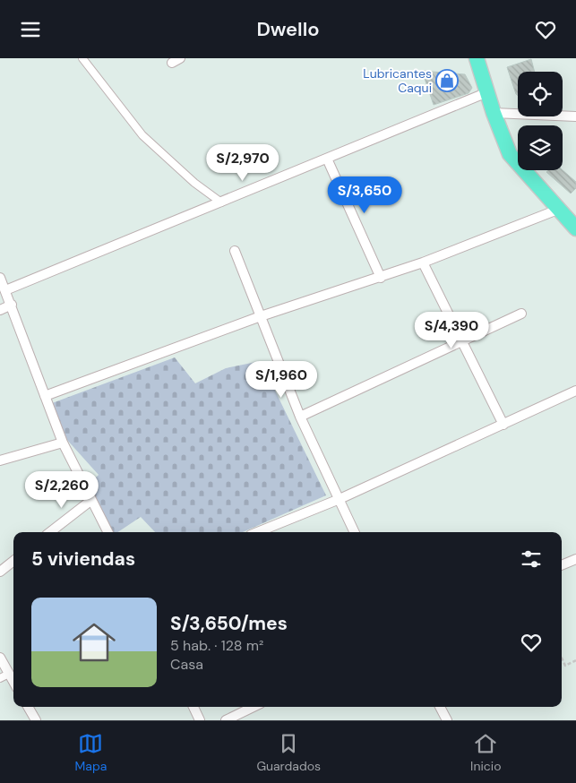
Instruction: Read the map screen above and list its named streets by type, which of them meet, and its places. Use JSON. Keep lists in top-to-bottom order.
{
  "places": {
    "shop": ["Lubricantes Caqui"]
  },
  "page": {
    "header": "Dwello",
    "price": [
      "S/2,970",
      "S/3,650",
      "S/4,390",
      "S/1,960",
      "S/2,260"
    ],
    "heading": "5 viviendas",
    "list": [
      {
        "name": "S/3,650/mes",
        "note": "5 hab. · 128 m² · Casa"
      }
    ],
    "tabs": ["Mapa", "Guardados", "Inicio"]
  }
}
